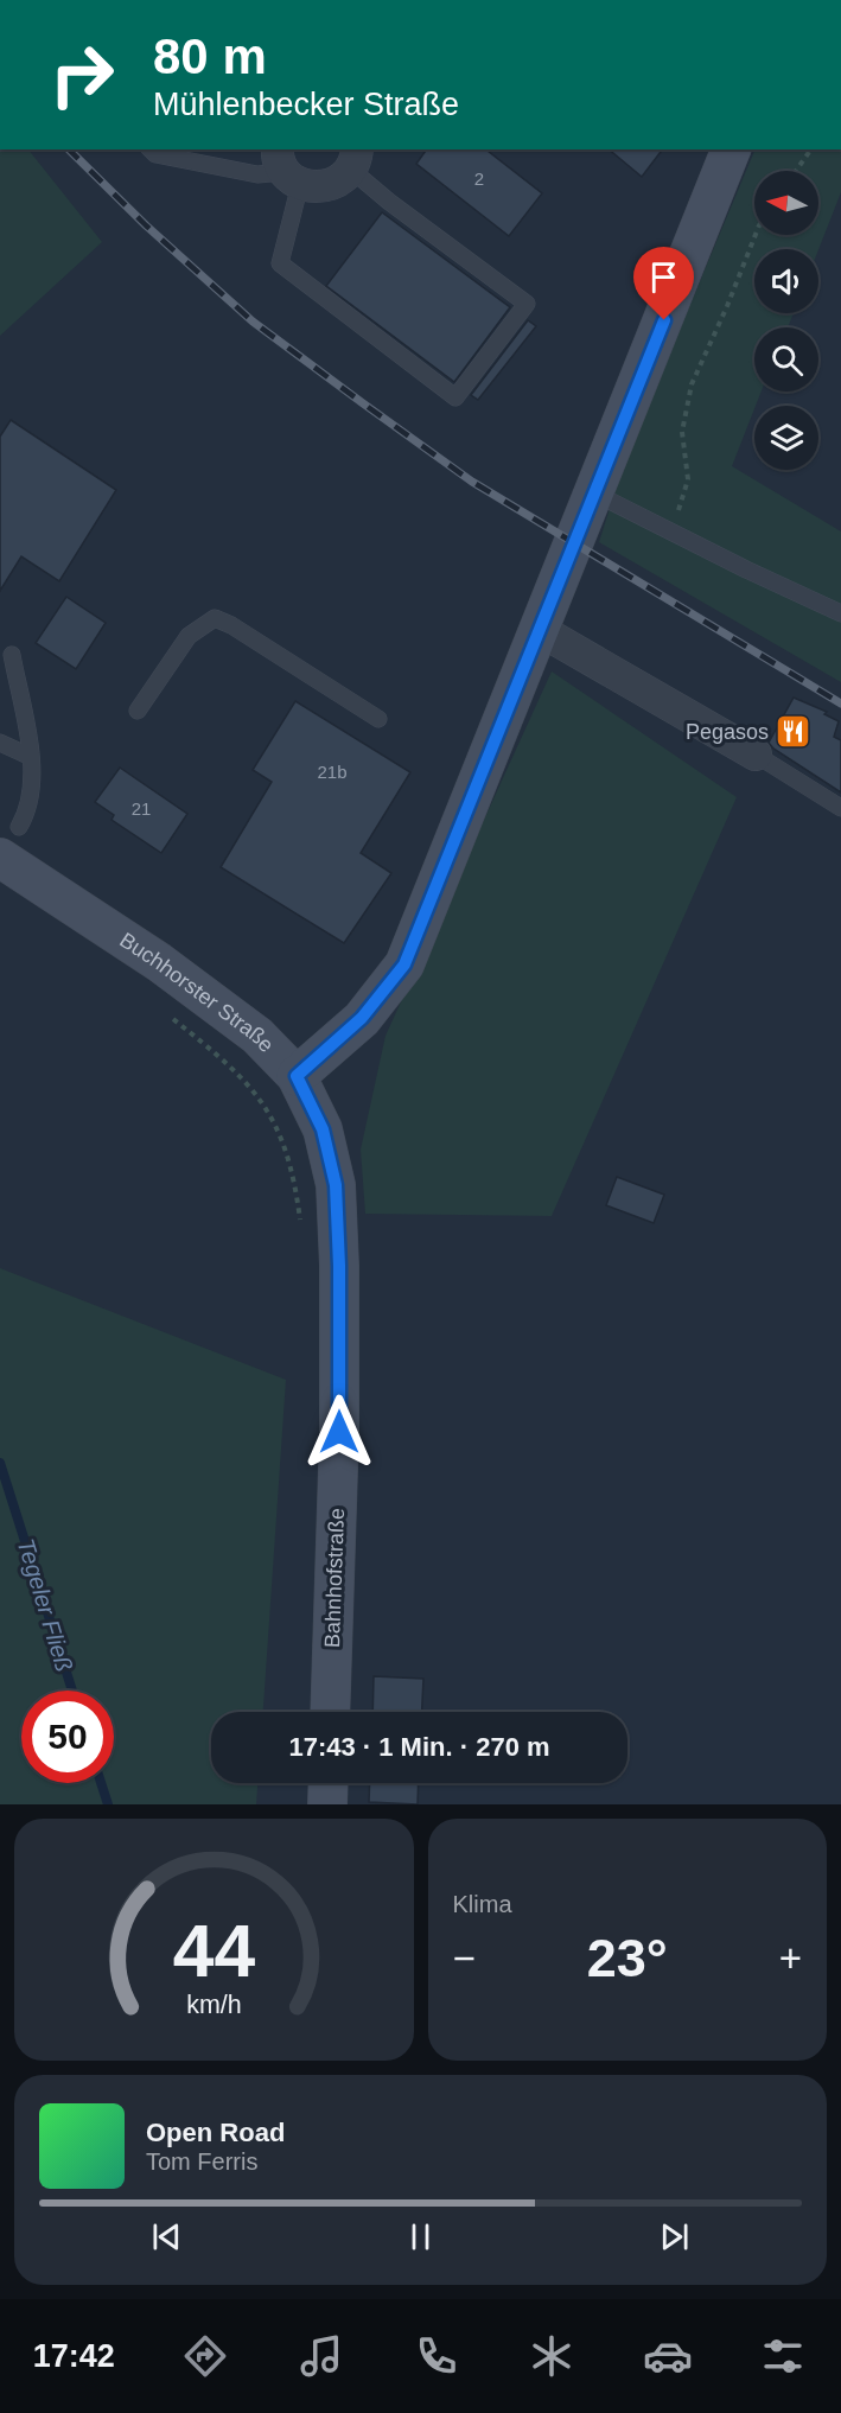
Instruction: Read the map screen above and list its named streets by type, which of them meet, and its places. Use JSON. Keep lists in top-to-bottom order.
{
  "streets": {
    "main road": ["Buchhorster Straße", "Bahnhofstraße"]
  },
  "crossings": [
    ["Buchhorster Straße", "Bahnhofstraße"]
  ],
  "water": ["Tegeler Fließ"],
  "places": {
    "restaurant": ["Pegasos"]
  },
  "house_numbers": ["2", "21b", "21"],
  "north": "left",
  "page": {
    "turn": ["80 m", "Mühlenbecker Straße"],
    "limit": "50",
    "trip": "17:43 · 1 Min. · 270 m",
    "tile": "Klima",
    "heat": ["−", "23°", "+"],
    "song": ["Open Road", "Tom Ferris"],
    "tabs": "17:42",
    "gauge": ["44", "km/h"]
  }
}
